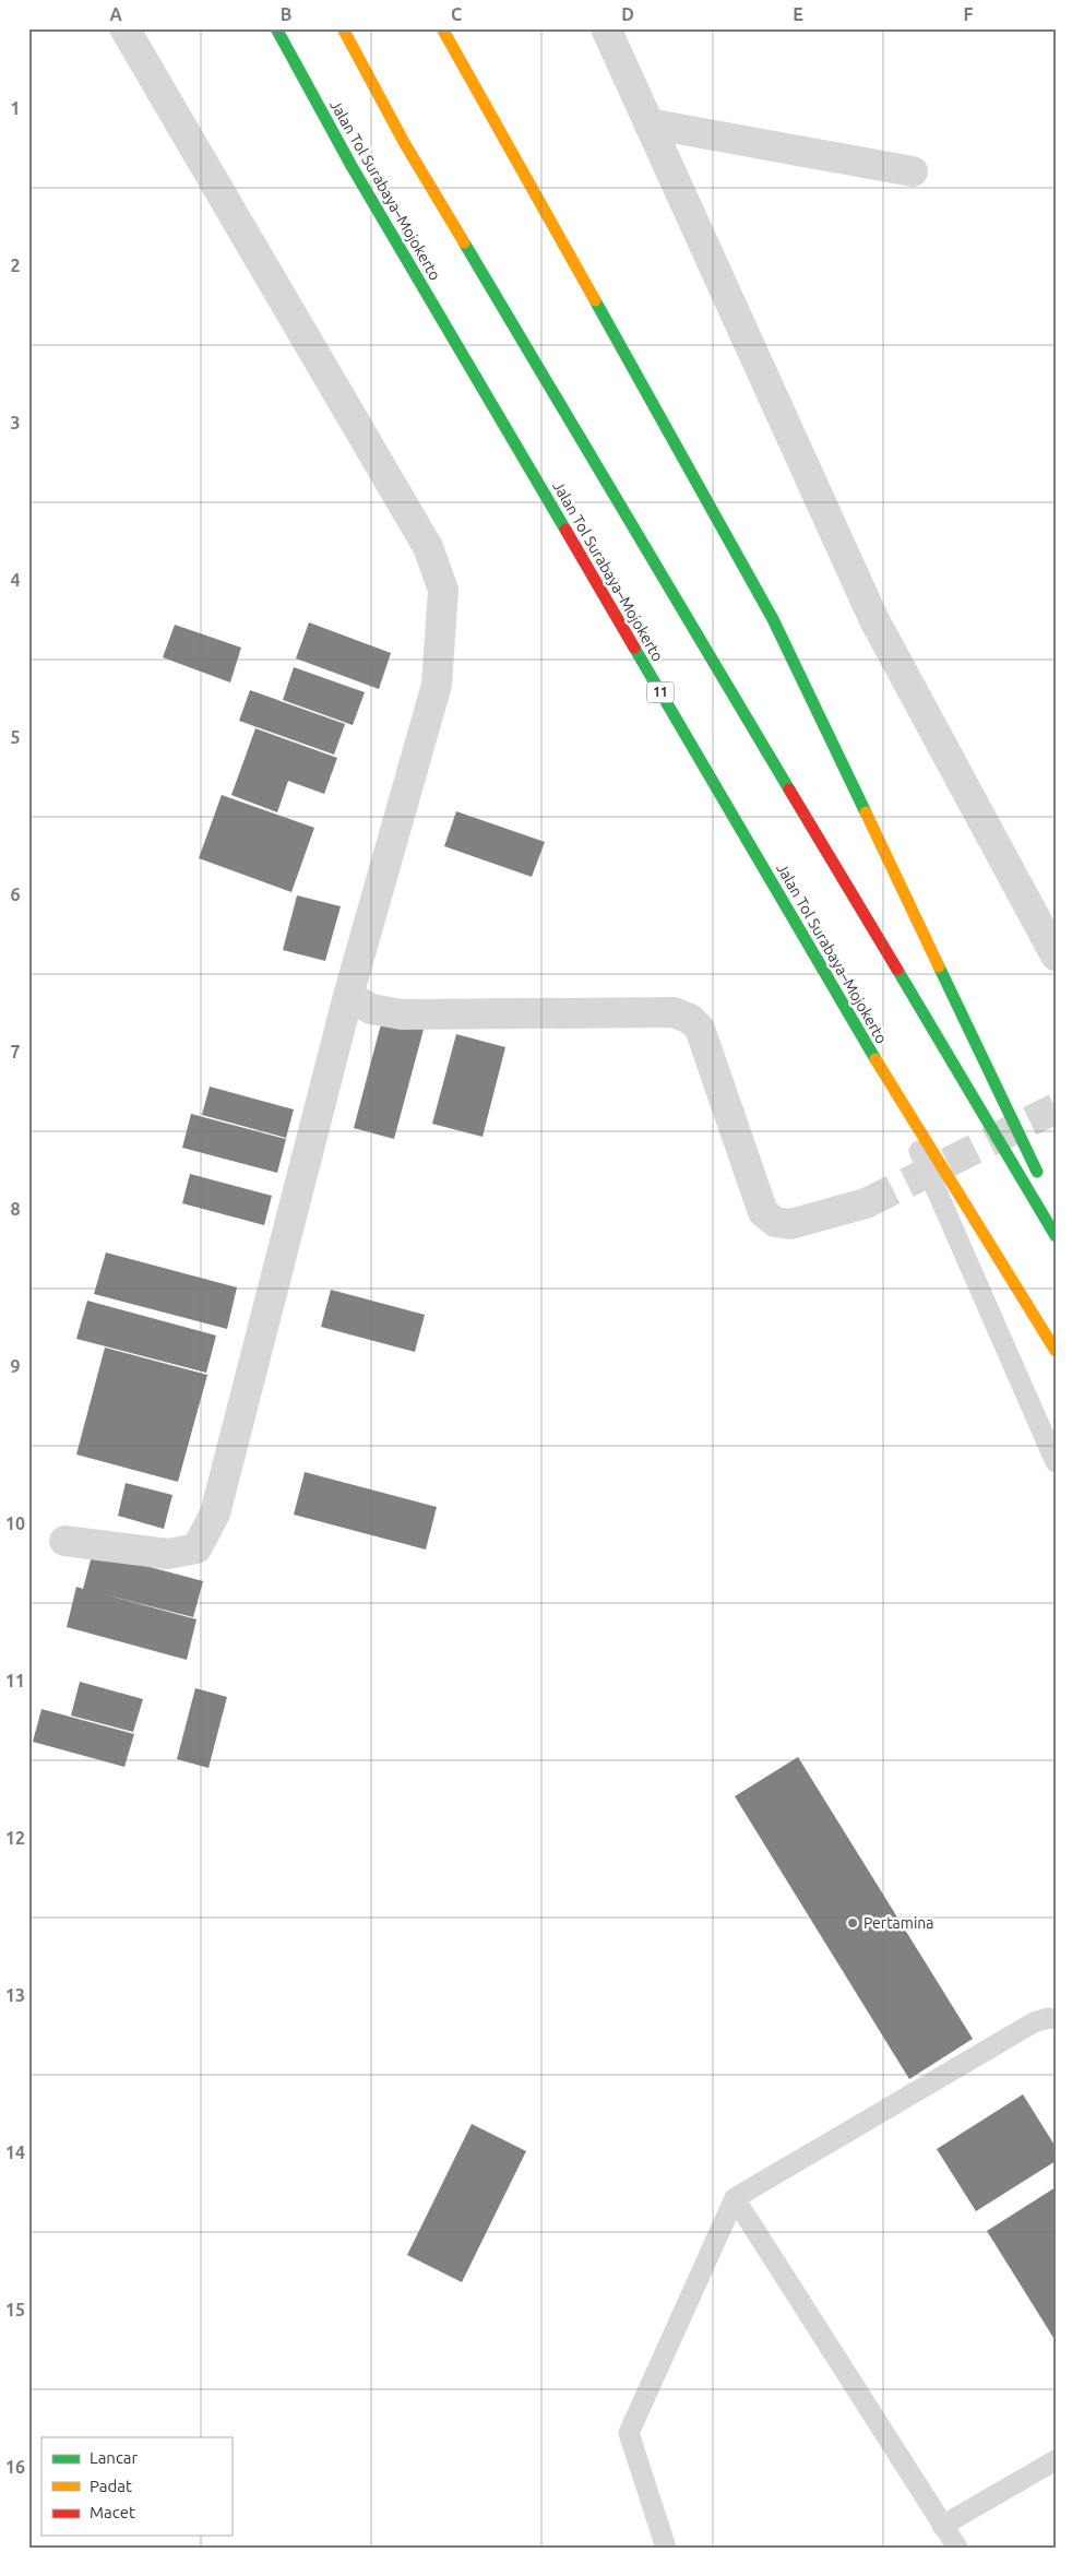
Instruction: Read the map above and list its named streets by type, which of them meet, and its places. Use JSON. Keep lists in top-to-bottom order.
{
  "streets": {
    "highway": ["Jalan Tol Surabaya–Mojokerto", "11"]
  },
  "places": ["Pertamina"],
  "legend": ["Lancar", "Padat", "Macet"],
  "grid": {
    "columns": [
      "A",
      "B",
      "C",
      "D",
      "E",
      "F"
    ],
    "rows": [
      "1",
      "2",
      "3",
      "4",
      "5",
      "6",
      "7",
      "8",
      "9",
      "10",
      "11",
      "12",
      "13",
      "14",
      "15",
      "16"
    ]
  }
}
